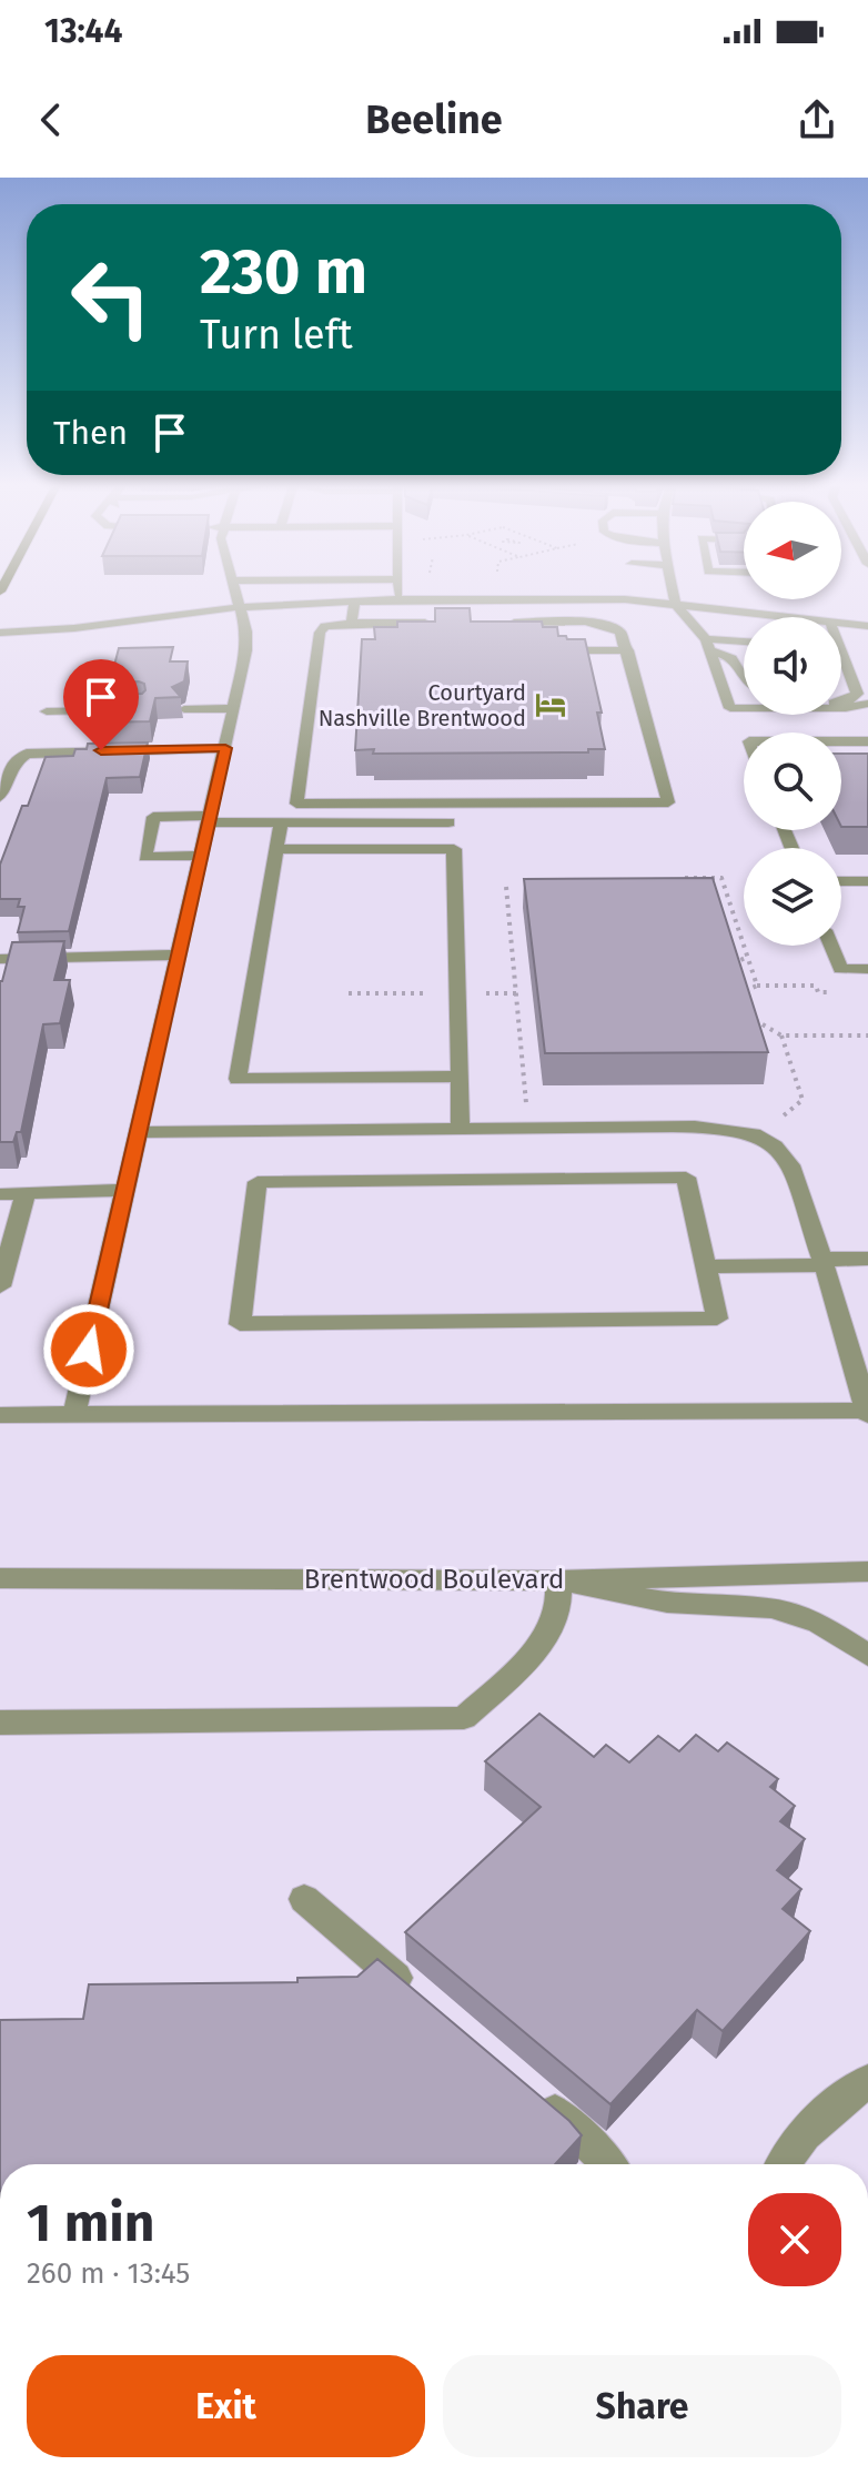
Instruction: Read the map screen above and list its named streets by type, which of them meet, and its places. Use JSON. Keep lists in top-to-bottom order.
{
  "streets": {
    "street": ["Brentwood Boulevard"]
  },
  "places": {
    "hotel": ["Courtyard Nashville Brentwood"]
  },
  "north": "left",
  "page": {
    "status": "13:44",
    "header": "Beeline",
    "turn": ["230 m", "Turn left"],
    "then": "Then",
    "heading": ["1 min", "260 m · 13:45"],
    "buttons": ["Exit", "Share"]
  }
}
